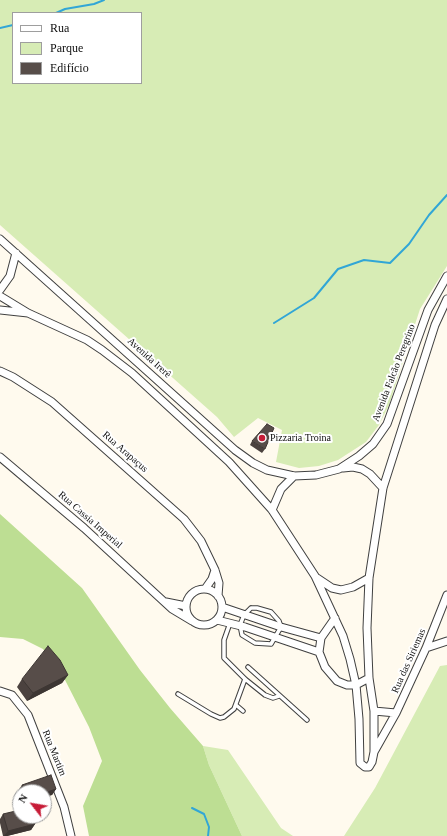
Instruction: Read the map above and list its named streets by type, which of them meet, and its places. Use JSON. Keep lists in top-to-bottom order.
{
  "streets": {
    "street": [
      "Avenida Irerê",
      "Avenida Falcão Peregrino",
      "Rua Arapaçus",
      "Rua Cassia Imperial",
      "Rua das Siriemas",
      "Rua Martim"
    ]
  },
  "crossings": [
    ["Avenida Irerê", "Avenida Falcão Peregrino"],
    ["Rua Arapaçus", "Rua Cassia Imperial"]
  ],
  "places": ["Pizzaria Troina"],
  "legend": ["Rua", "Parque", "Edifício"],
  "north": "top left"
}
